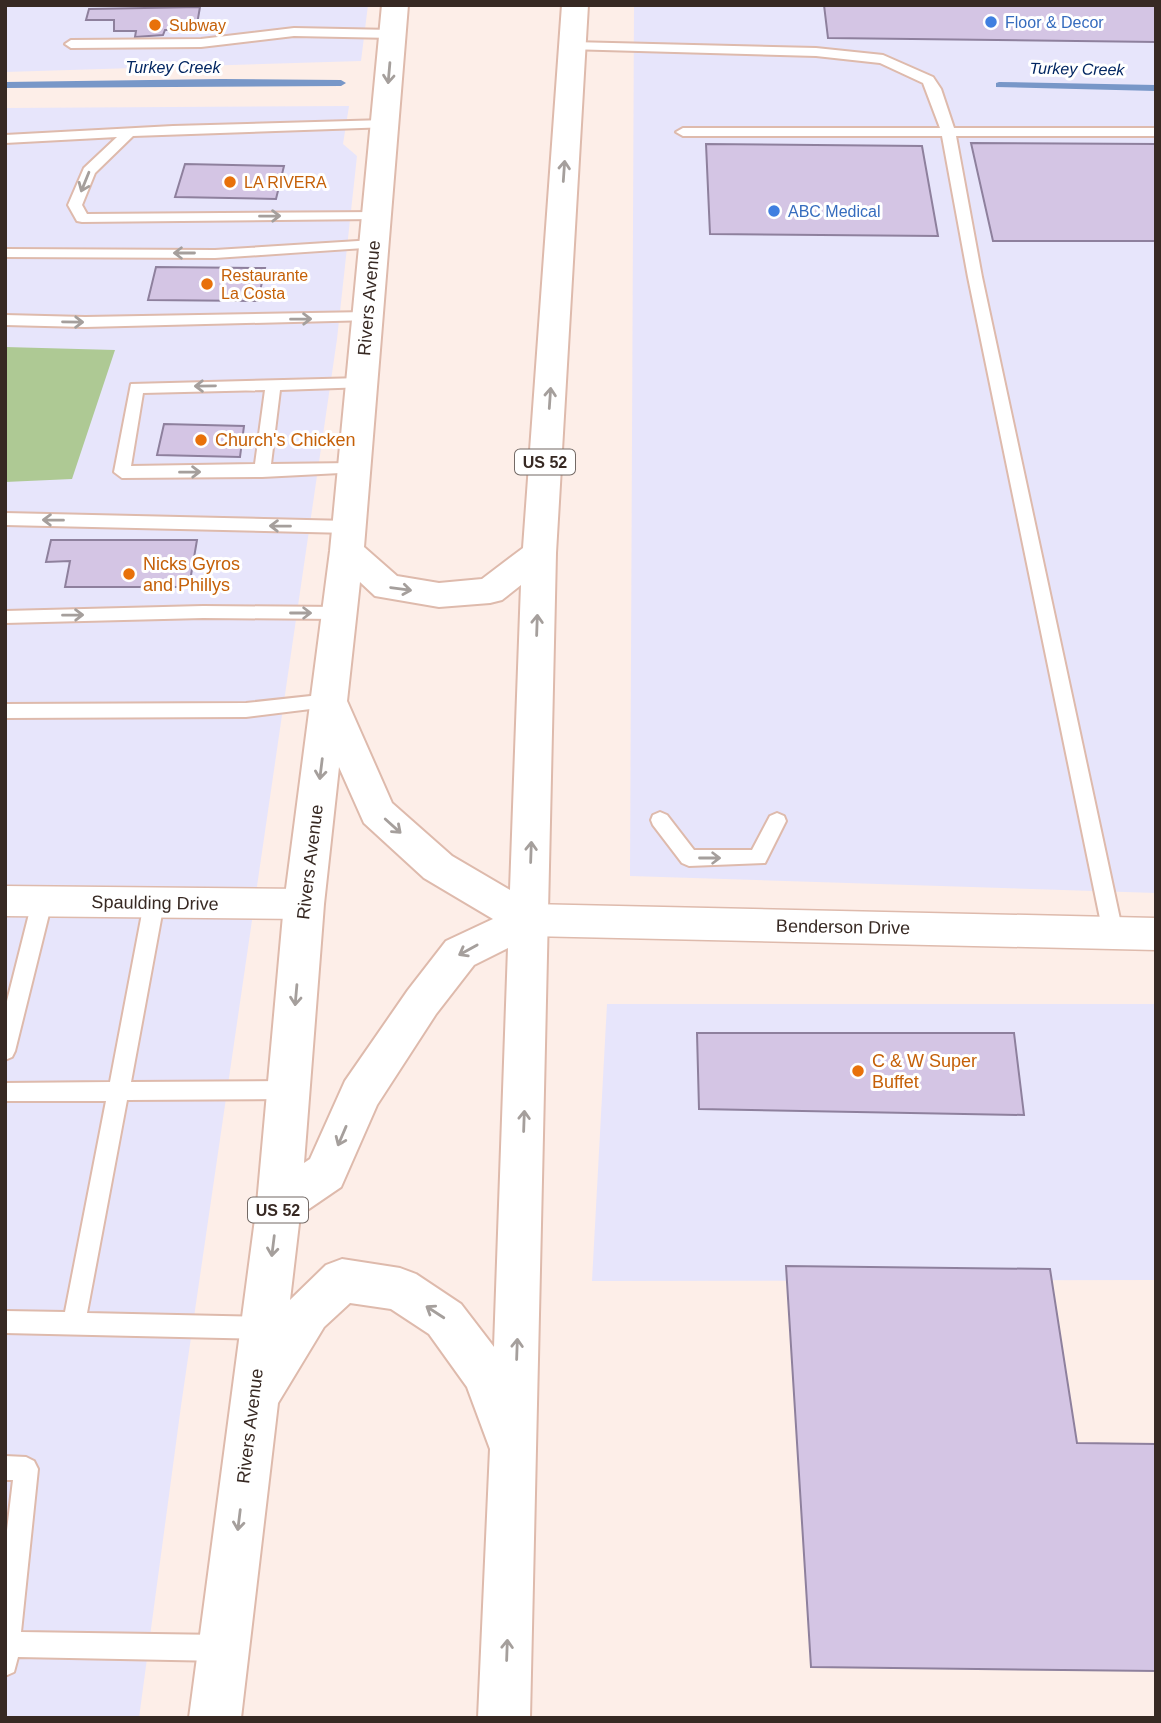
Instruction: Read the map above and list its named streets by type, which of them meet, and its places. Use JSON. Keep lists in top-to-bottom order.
{
  "streets": {
    "main road": ["Rivers Avenue", "US 52"],
    "street": ["Spaulding Drive", "Benderson Drive"]
  },
  "crossings": [
    ["Rivers Avenue", "Spaulding Drive"],
    ["US 52", "Benderson Drive"]
  ],
  "water": ["Turkey Creek"],
  "places": [
    "Floor & Decor",
    "Subway",
    "LA RIVERA",
    "ABC Medical",
    "Restaurante La Costa",
    "Church's Chicken",
    "Nicks Gyros and Phillys",
    "C & W Super Buffet"
  ]
}
